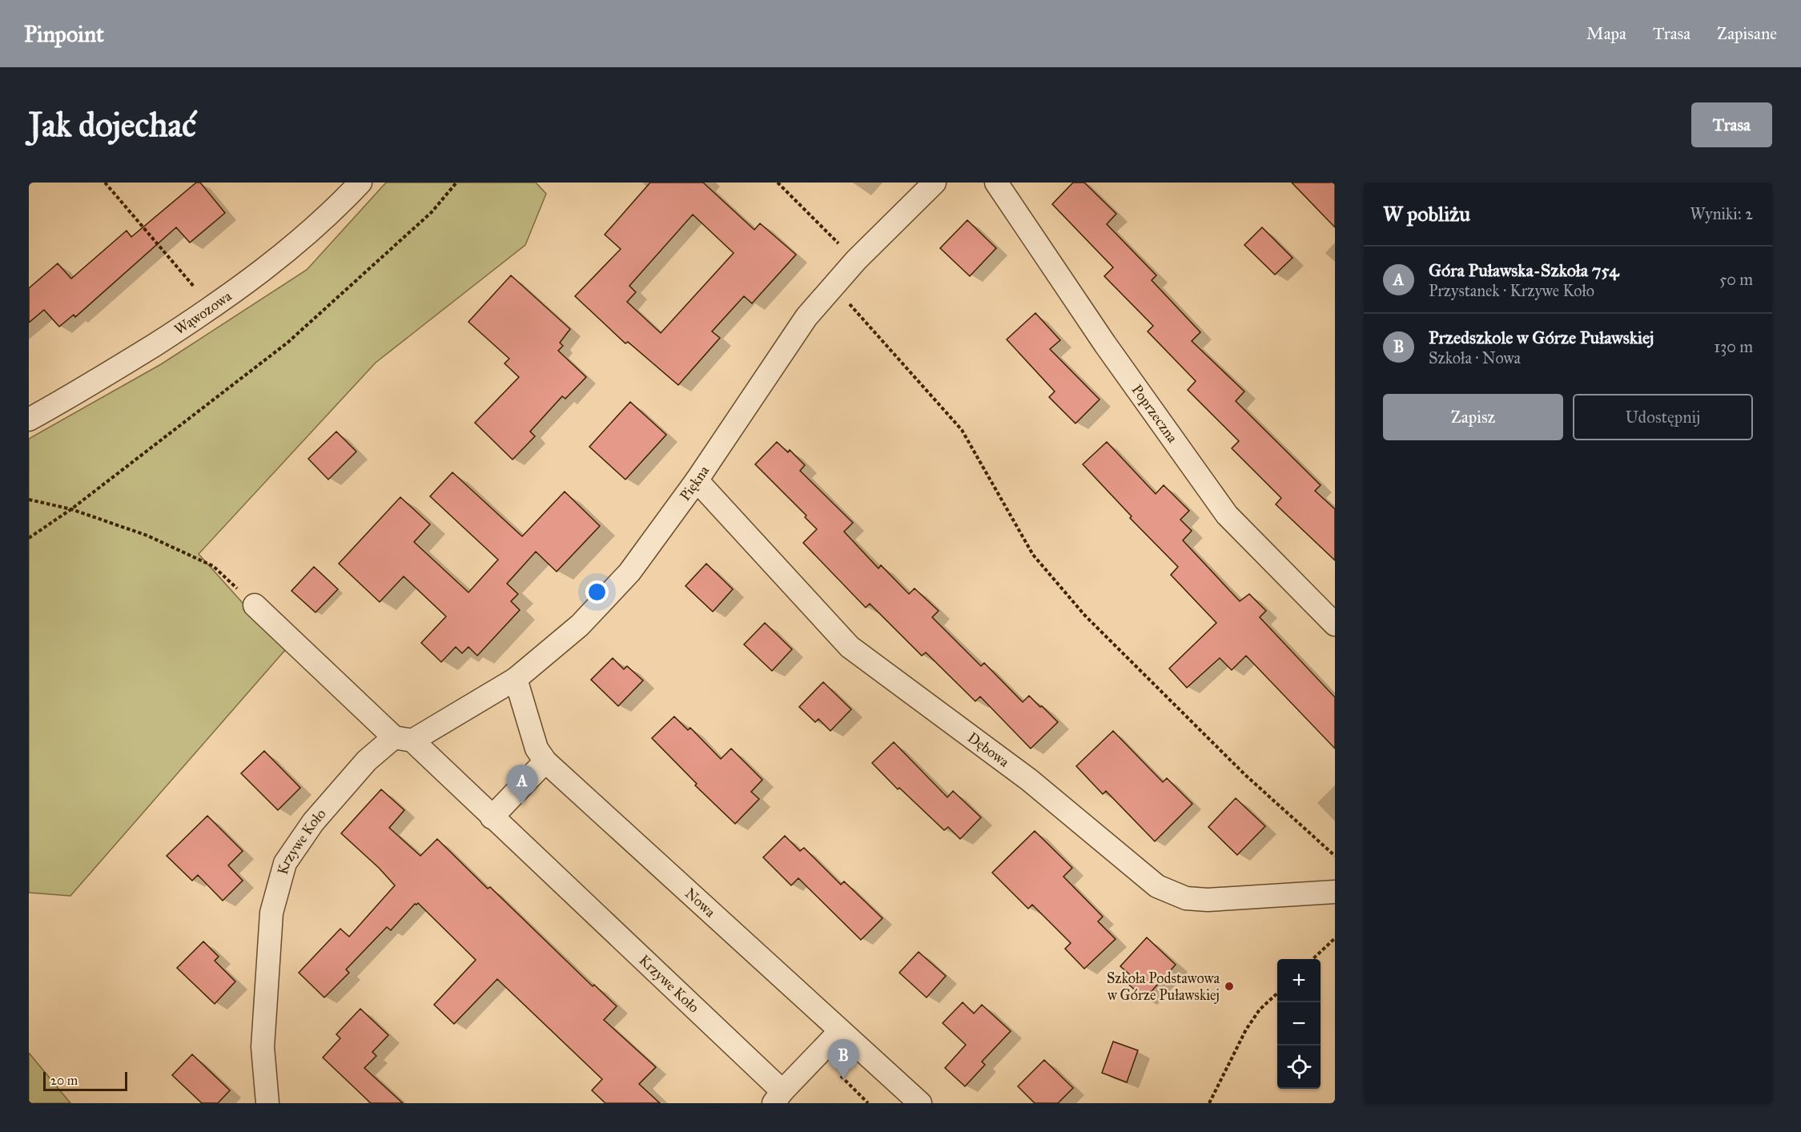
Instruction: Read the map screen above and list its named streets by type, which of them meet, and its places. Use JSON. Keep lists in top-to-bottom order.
{
  "streets": {
    "street": [
      "Wąwozowa",
      "Poprzeczna",
      "Piękna",
      "Dębowa",
      "Krzywe Koło",
      "Nowa"
    ]
  },
  "crossings": [
    ["Piękna", "Dębowa"],
    ["Piękna", "Krzywe Koło"],
    ["Piękna", "Nowa"],
    ["Krzywe Koło", "Nowa"]
  ],
  "places": ["Szkoła Podstawowa w Górze Puławskiej"],
  "scale_bar": "20 m",
  "page": {
    "header": "Pinpoint",
    "nav": ["Mapa", "Trasa", "Zapisane"],
    "buttons": [
      "Trasa",
      ["Zapisz", "Udostępnij"]
    ],
    "title": "Jak dojechać",
    "heading": ["W pobliżu", "Wyniki: 2"],
    "list": [
      {
        "mark": "A",
        "name": "Góra Puławska-Szkoła 754",
        "note": "Przystanek · Krzywe Koło",
        "value": "50 m"
      },
      {
        "mark": "B",
        "name": "Przedszkole w Górze Puławskiej",
        "note": "Szkoła · Nowa",
        "value": "130 m"
      }
    ],
    "pins": ["A", "B"],
    "map_buttons": ["+", "−"],
    "scale": "20 m"
  }
}
